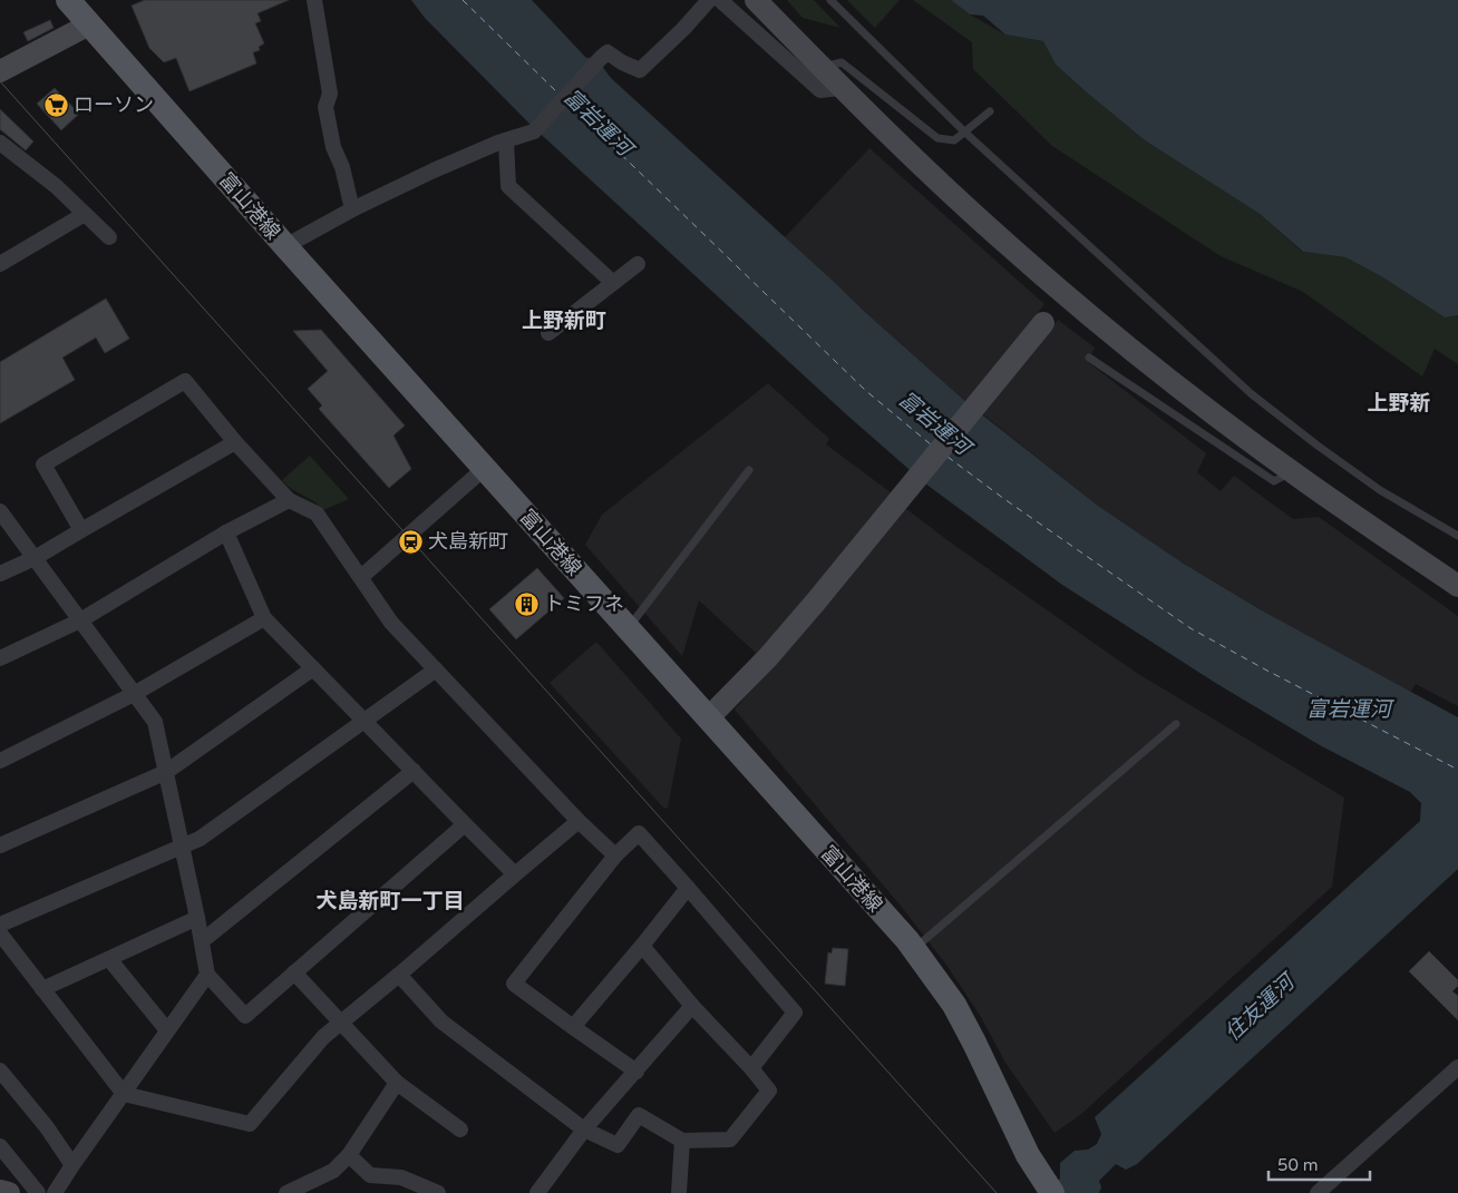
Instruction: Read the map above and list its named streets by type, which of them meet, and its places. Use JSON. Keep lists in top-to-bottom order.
{
  "streets": {
    "main road": ["富山港線"]
  },
  "districts": ["上野新町", "上野新", "犬島新町一丁目"],
  "water": ["富岩運河", "住友運河"],
  "places": {
    "supermarket": ["ローソン"],
    "station": ["犬島新町"],
    "building": ["トミフネ"]
  },
  "scale_bar": "50 m"
}
